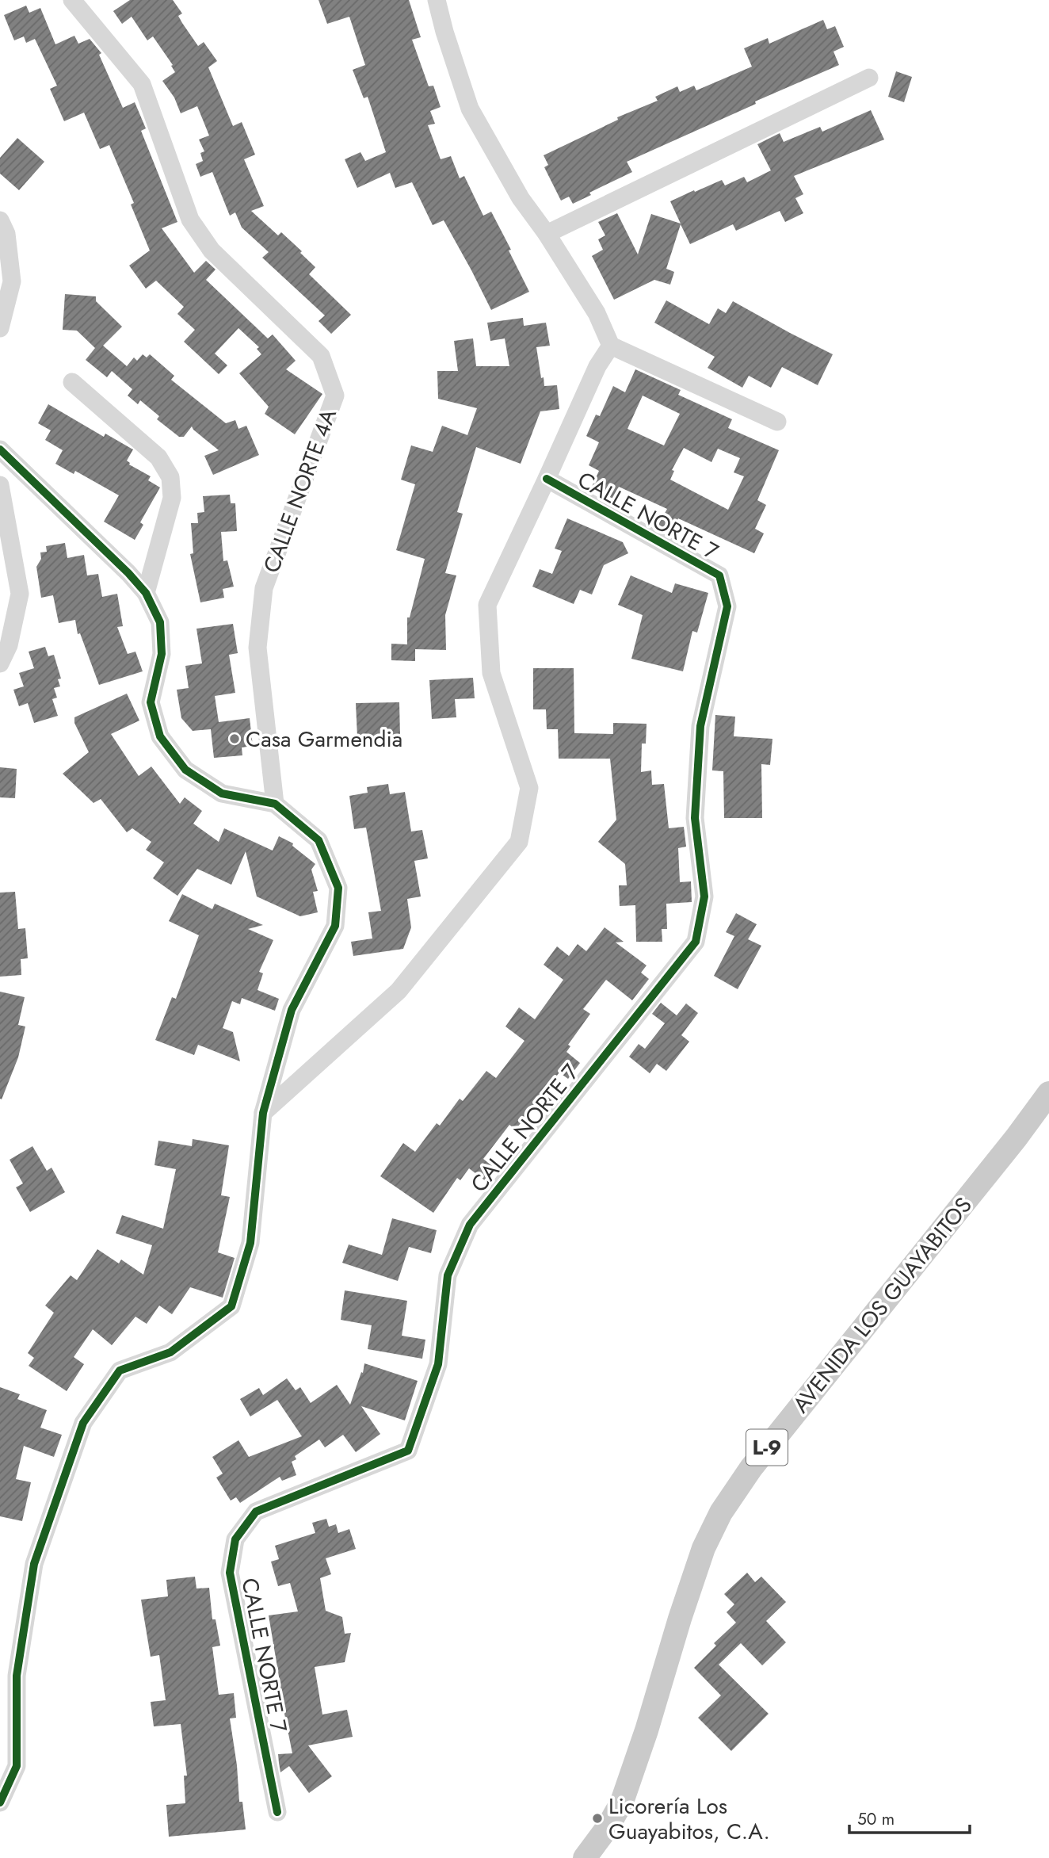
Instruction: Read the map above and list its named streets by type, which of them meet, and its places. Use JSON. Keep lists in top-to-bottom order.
{
  "streets": {
    "main road": ["AVENIDA LOS GUAYABITOS", "L-9"],
    "street": ["CALLE NORTE 4A", "CALLE NORTE 7"]
  },
  "places": ["Casa Garmendia", "Licorería Los Guayabitos, C.A."],
  "scale_bar": "50 m"
}
